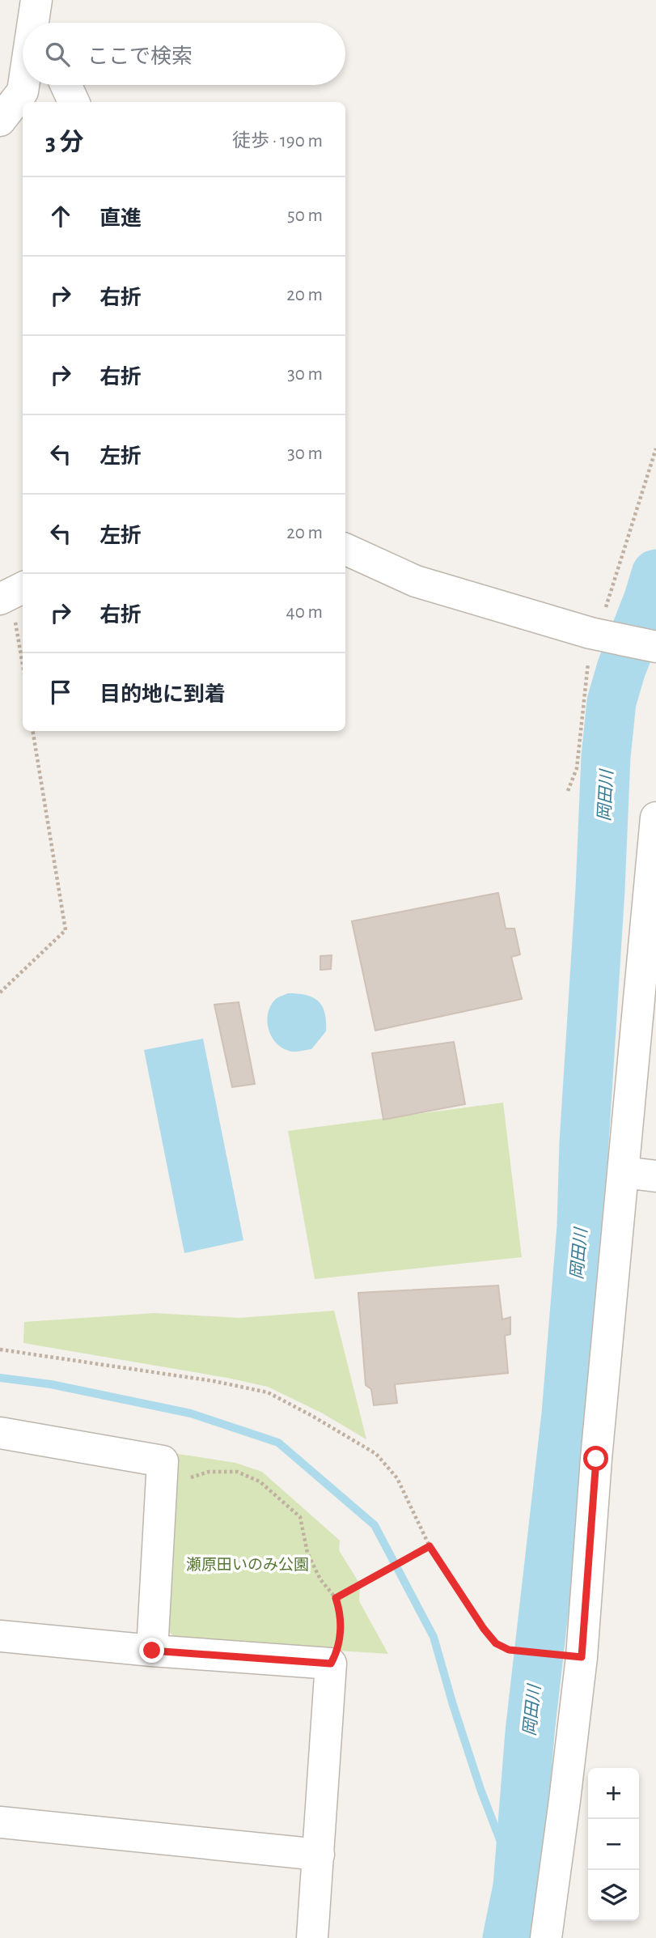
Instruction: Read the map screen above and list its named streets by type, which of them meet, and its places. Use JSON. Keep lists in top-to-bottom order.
{
  "water": ["岡田川"],
  "parks": ["瀬原田いのみ公園"],
  "page": {
    "search": "ここで検索",
    "heading": ["3 分", "徒歩 · 190 m"],
    "list": [
      ["直進", "50 m"],
      ["右折", "20 m"],
      ["右折", "30 m"],
      ["左折", "30 m"],
      ["左折", "20 m"],
      ["右折", "40 m"],
      "目的地に到着"
    ],
    "map_buttons": ["+", "−"]
  }
}
